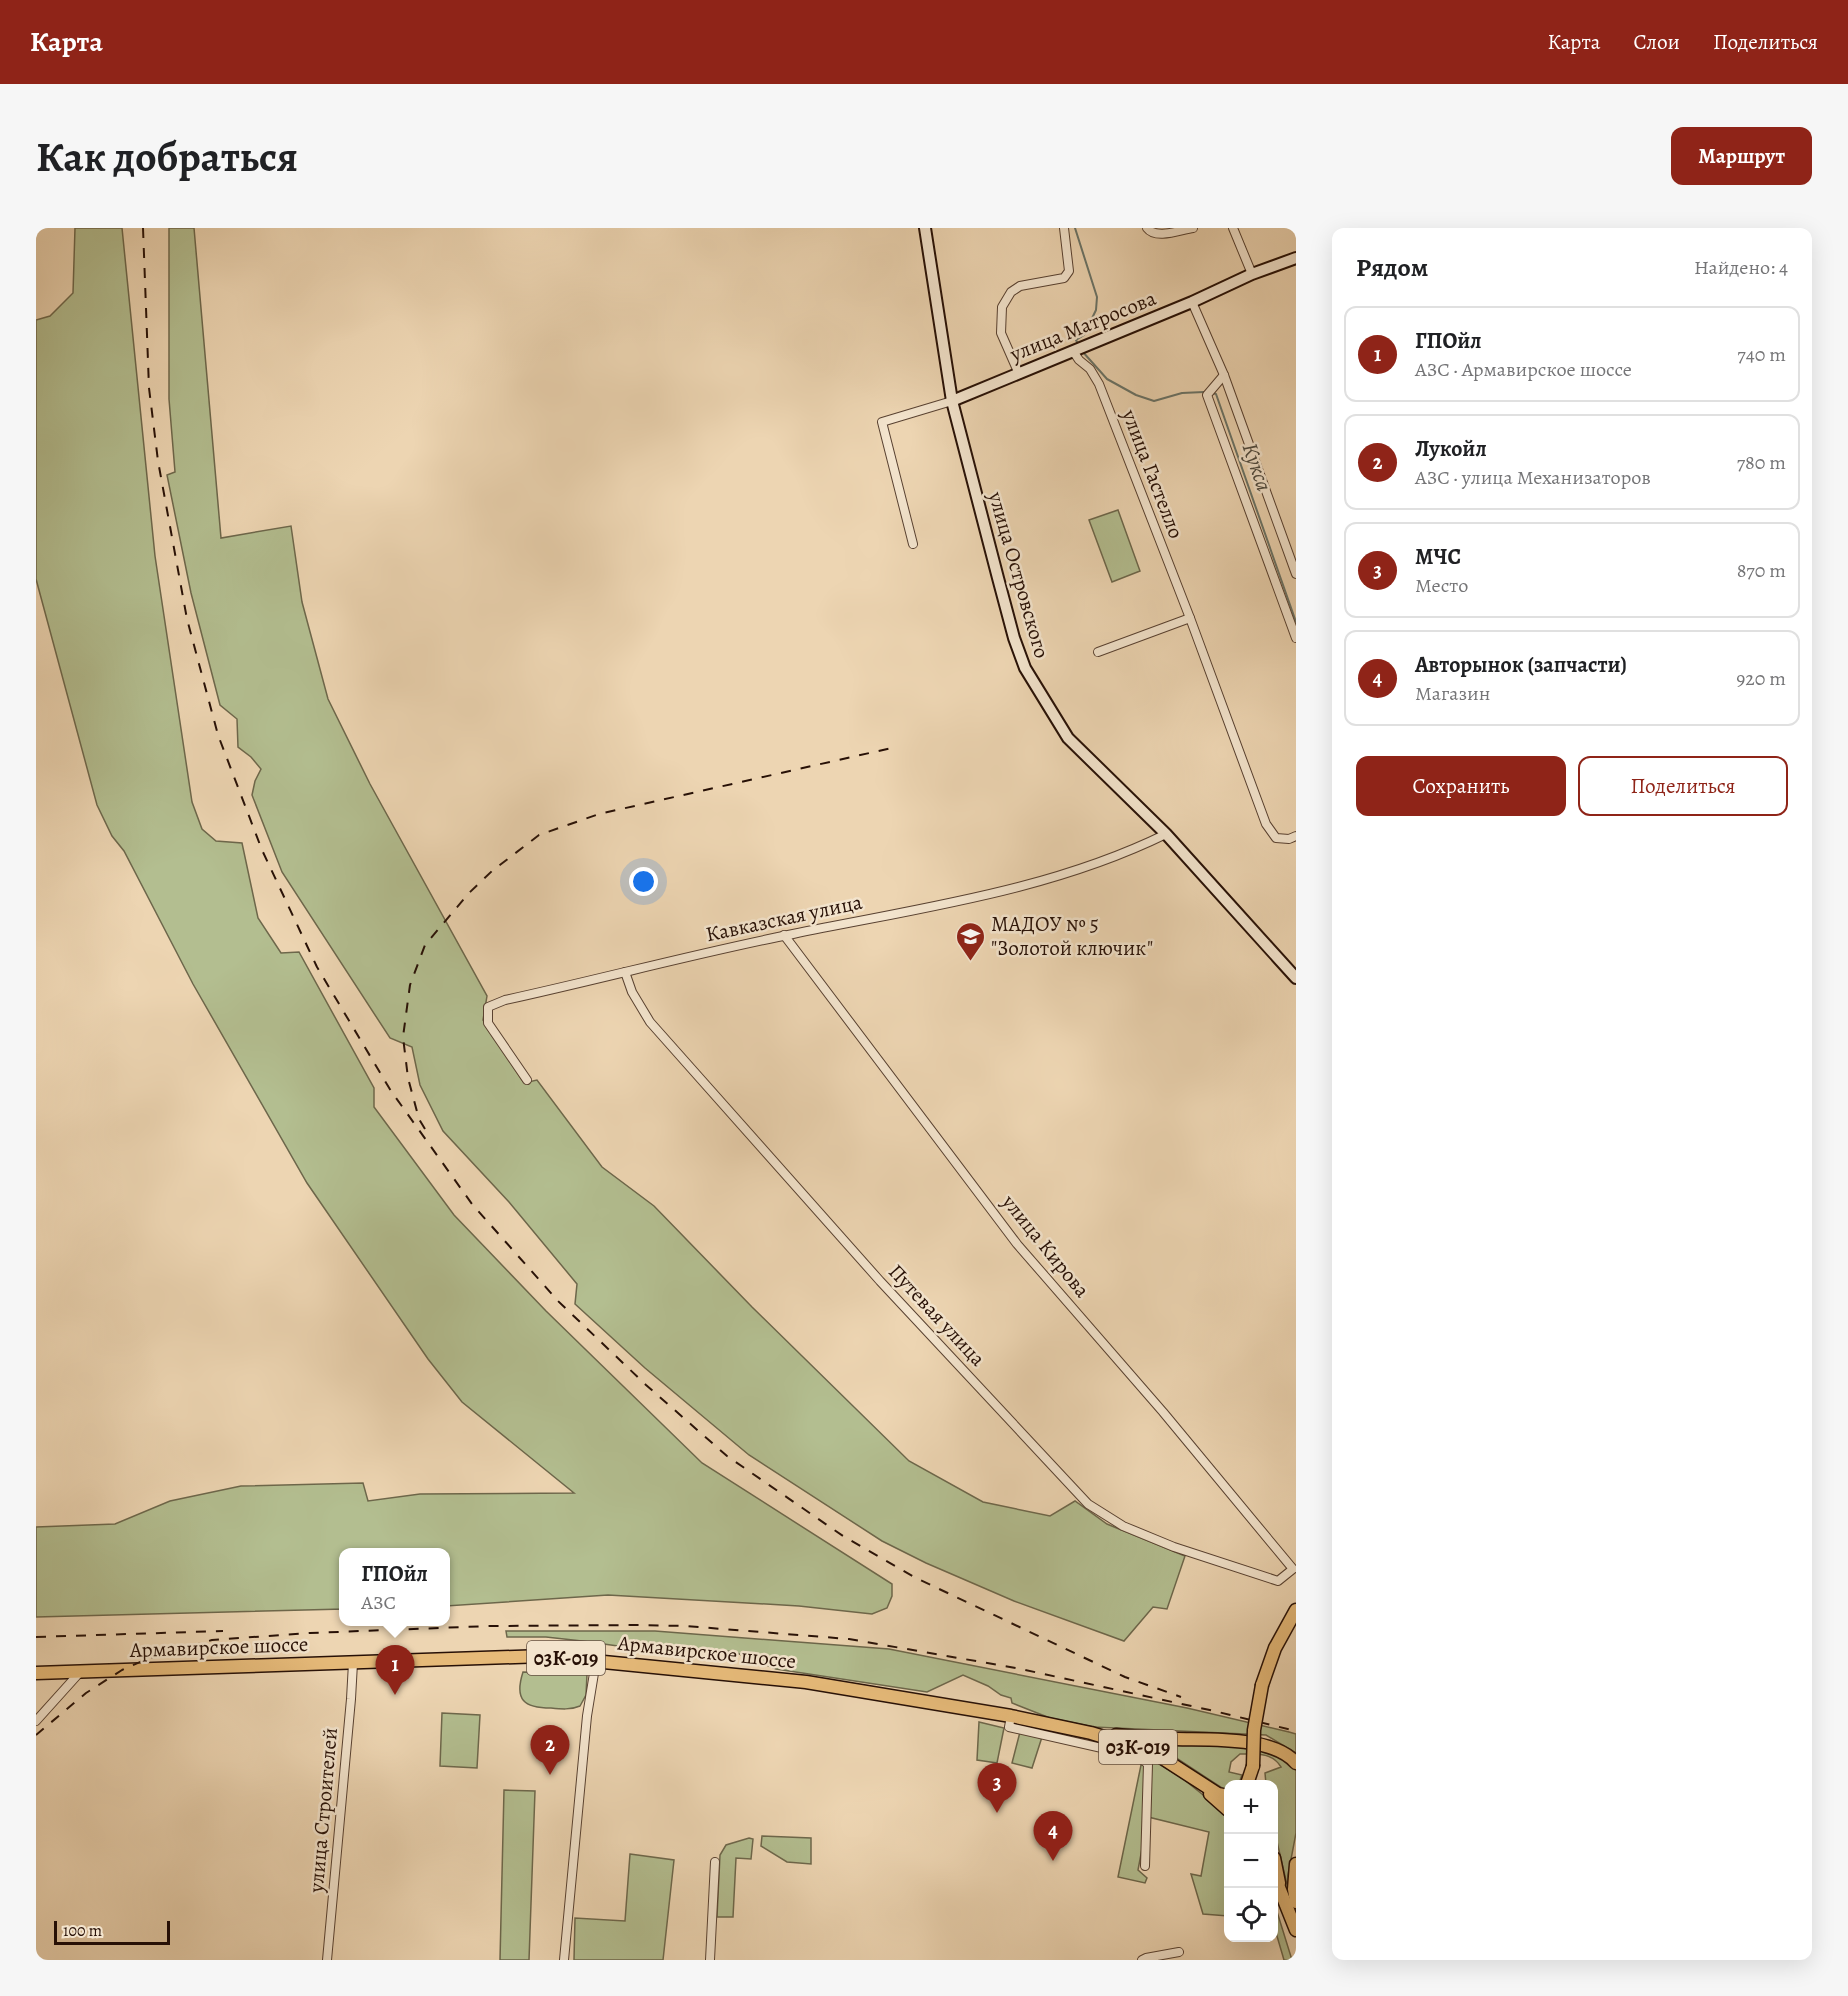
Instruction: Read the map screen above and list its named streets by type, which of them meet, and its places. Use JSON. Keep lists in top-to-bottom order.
{
  "streets": {
    "main road": ["Армавирское шоссе", "03К-019"],
    "street": [
      "улица Матросова",
      "улица Гастелло",
      "улица Островского",
      "Кавказская улица",
      "улица Кирова",
      "Путевая улица",
      "улица Строителей"
    ]
  },
  "crossings": [
    ["улица Матросова", "улица Гастелло"],
    ["улица Матросова", "улица Островского"],
    ["улица Островского", "Кавказская улица"],
    ["Кавказская улица", "улица Кирова"],
    ["Кавказская улица", "Путевая улица"],
    ["улица Кирова", "Путевая улица"],
    ["Армавирское шоссе", "03К-019"],
    ["Армавирское шоссе", "улица Строителей"]
  ],
  "water": ["Кукса"],
  "places": {
    "school or university": ["МАДОУ № 5 \"Золотой ключик\""]
  },
  "scale_bar": "100 m",
  "page": {
    "header": "Карта",
    "nav": ["Карта", "Слои", "Поделиться"],
    "buttons": [
      "Маршрут",
      ["Сохранить", "Поделиться"]
    ],
    "title": "Как добраться",
    "heading": ["Рядом", "Найдено: 4"],
    "list": [
      {
        "mark": "1",
        "name": "ГПОйл",
        "note": "АЗС · Армавирское шоссе",
        "value": "740 m"
      },
      {
        "mark": "2",
        "name": "Лукойл",
        "note": "АЗС · улица Механизаторов",
        "value": "780 m"
      },
      {
        "mark": "3",
        "name": "МЧС",
        "note": "Место",
        "value": "870 m"
      },
      {
        "mark": "4",
        "name": "Авторынок (запчасти)",
        "note": "Магазин",
        "value": "920 m"
      }
    ],
    "popup": ["ГПОйл", "АЗС"],
    "pins": [
      "1",
      "2",
      "3",
      "4"
    ],
    "map_buttons": ["+", "−"],
    "scale": "100 m"
  }
}
